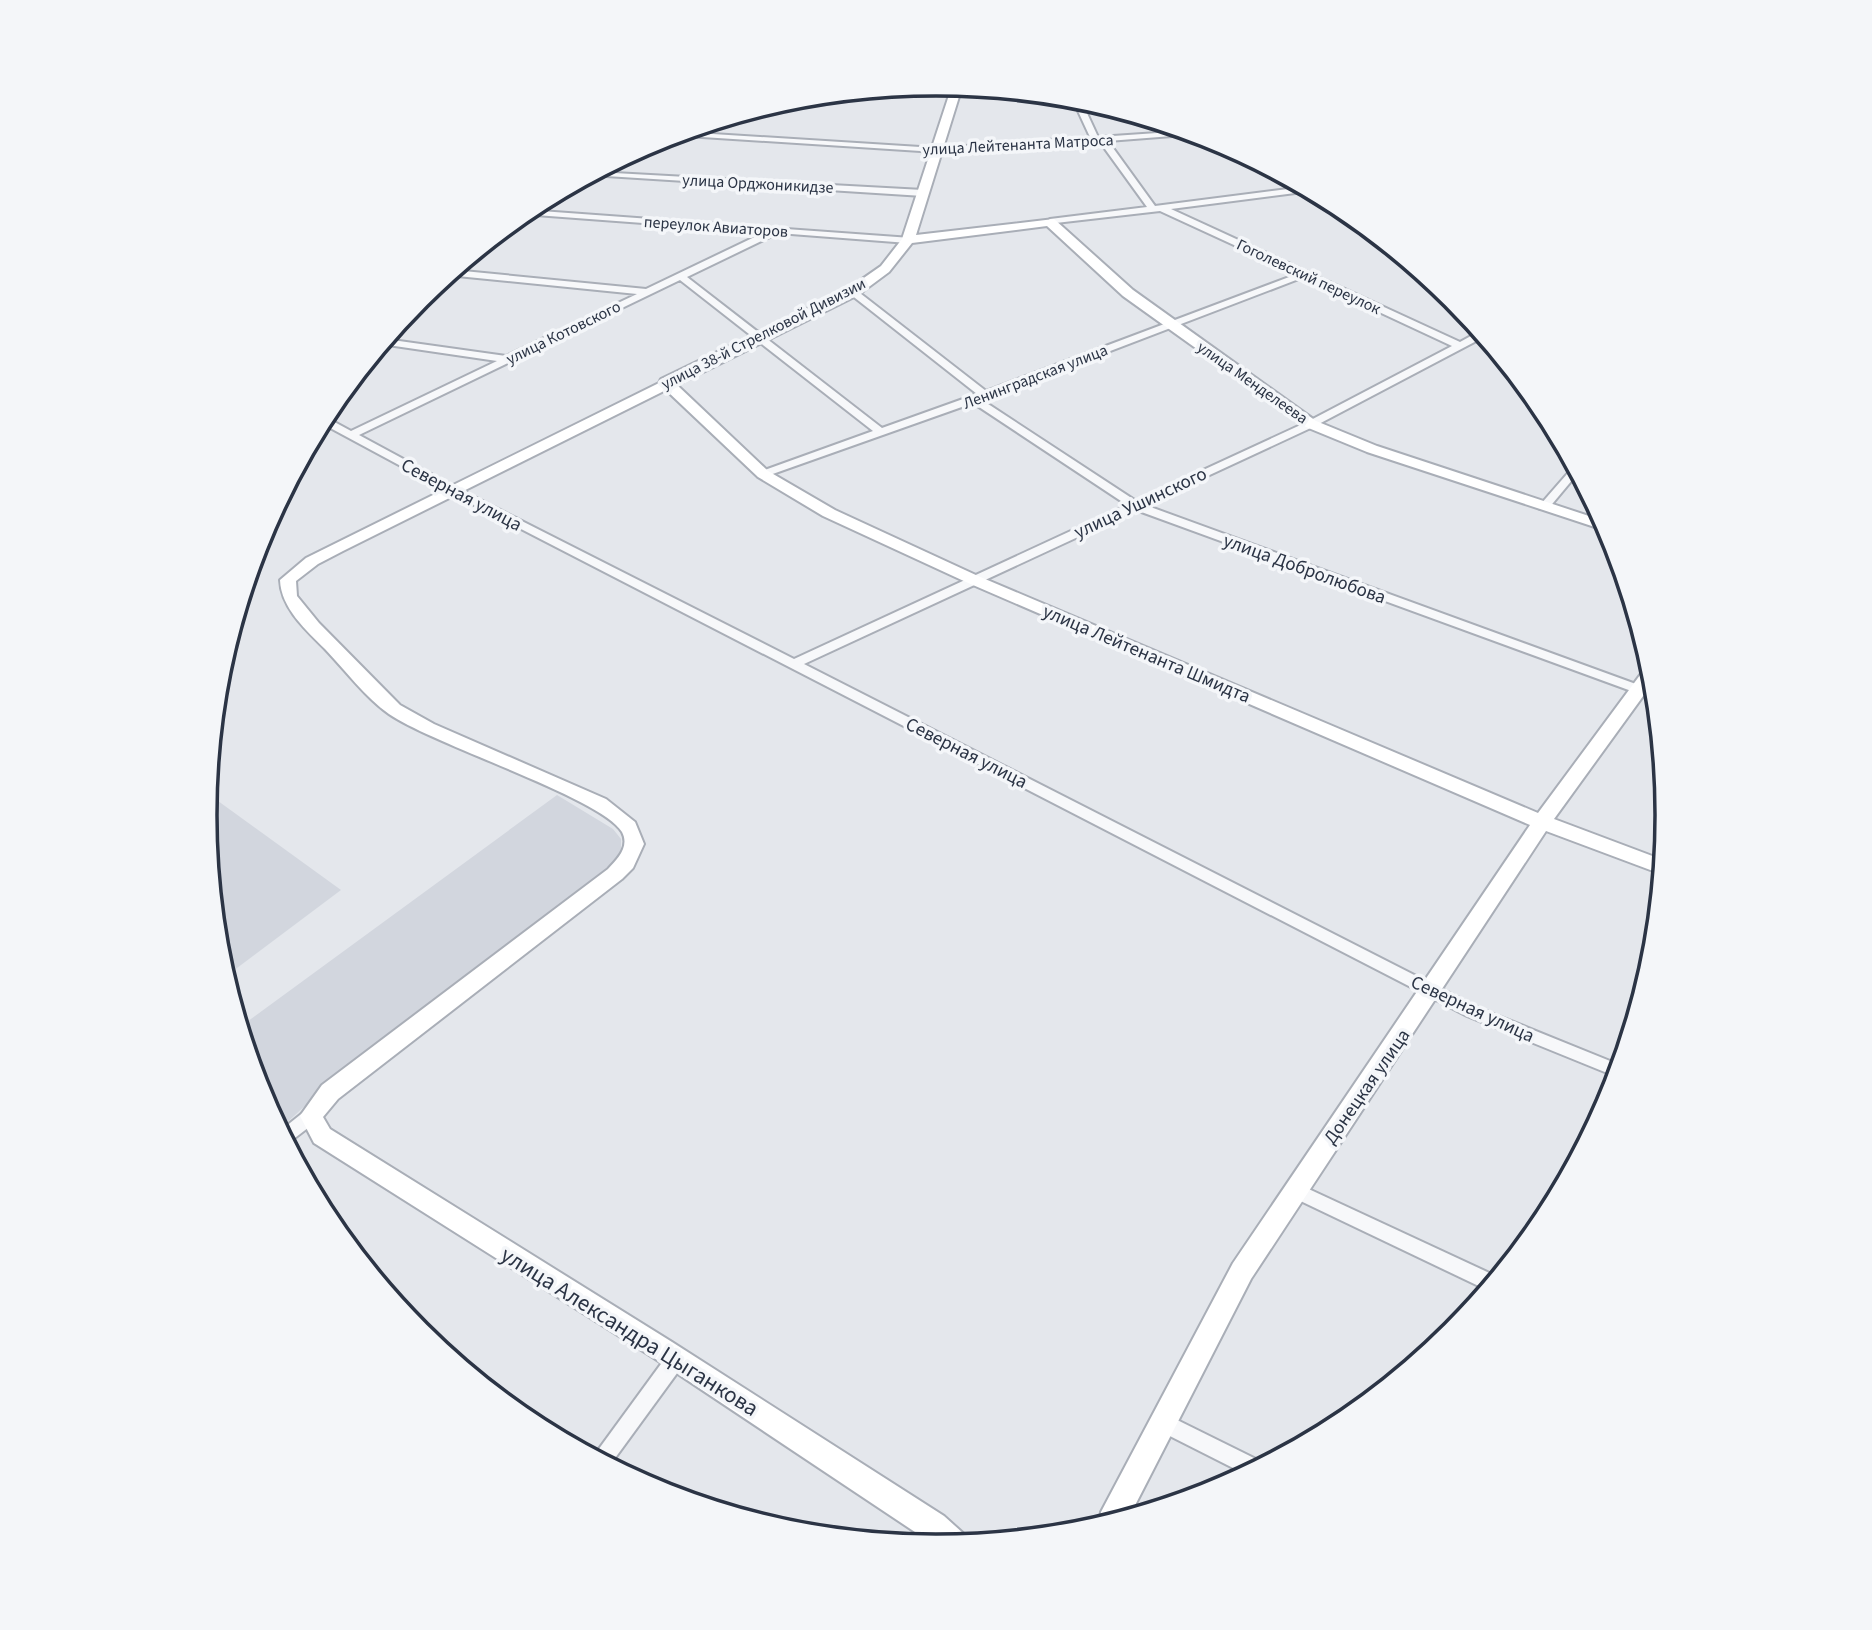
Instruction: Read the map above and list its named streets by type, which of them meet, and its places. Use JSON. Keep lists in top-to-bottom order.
{
  "streets": {
    "street": [
      "улица Лейтенанта Матроса",
      "улица Орджоникидзе",
      "переулок Авиаторов",
      "Гоголевский переулок",
      "улица Котовского",
      "улица 38-й Стрелковой Дивизии",
      "Ленинградская улица",
      "улица Менделеева",
      "Северная улица",
      "улица Ушинского",
      "улица Добролюбова",
      "улица Лейтенанта Шмидта",
      "Донецкая улица",
      "улица Александра Цыганкова"
    ]
  },
  "crossings": [
    ["улица Лейтенанта Матроса", "Гоголевский переулок"],
    ["переулок Авиаторов", "улица Котовского"],
    ["переулок Авиаторов", "улица 38-й Стрелковой Дивизии"],
    ["Гоголевский переулок", "Ленинградская улица"],
    ["Гоголевский переулок", "улица Ушинского"],
    ["улица Котовского", "Северная улица"],
    ["улица 38-й Стрелковой Дивизии", "Северная улица"],
    ["улица 38-й Стрелковой Дивизии", "улица Добролюбова"],
    ["улица 38-й Стрелковой Дивизии", "улица Лейтенанта Шмидта"],
    ["улица 38-й Стрелковой Дивизии", "улица Александра Цыганкова"],
    ["Ленинградская улица", "улица Менделеева"],
    ["Ленинградская улица", "улица Добролюбова"],
    ["Ленинградская улица", "улица Лейтенанта Шмидта"],
    ["улица Менделеева", "улица Ушинского"],
    ["Северная улица", "улица Ушинского"],
    ["Северная улица", "Донецкая улица"],
    ["улица Ушинского", "улица Добролюбова"],
    ["улица Ушинского", "улица Лейтенанта Шмидта"],
    ["улица Добролюбова", "Донецкая улица"],
    ["улица Лейтенанта Шмидта", "Донецкая улица"]
  ]
}
